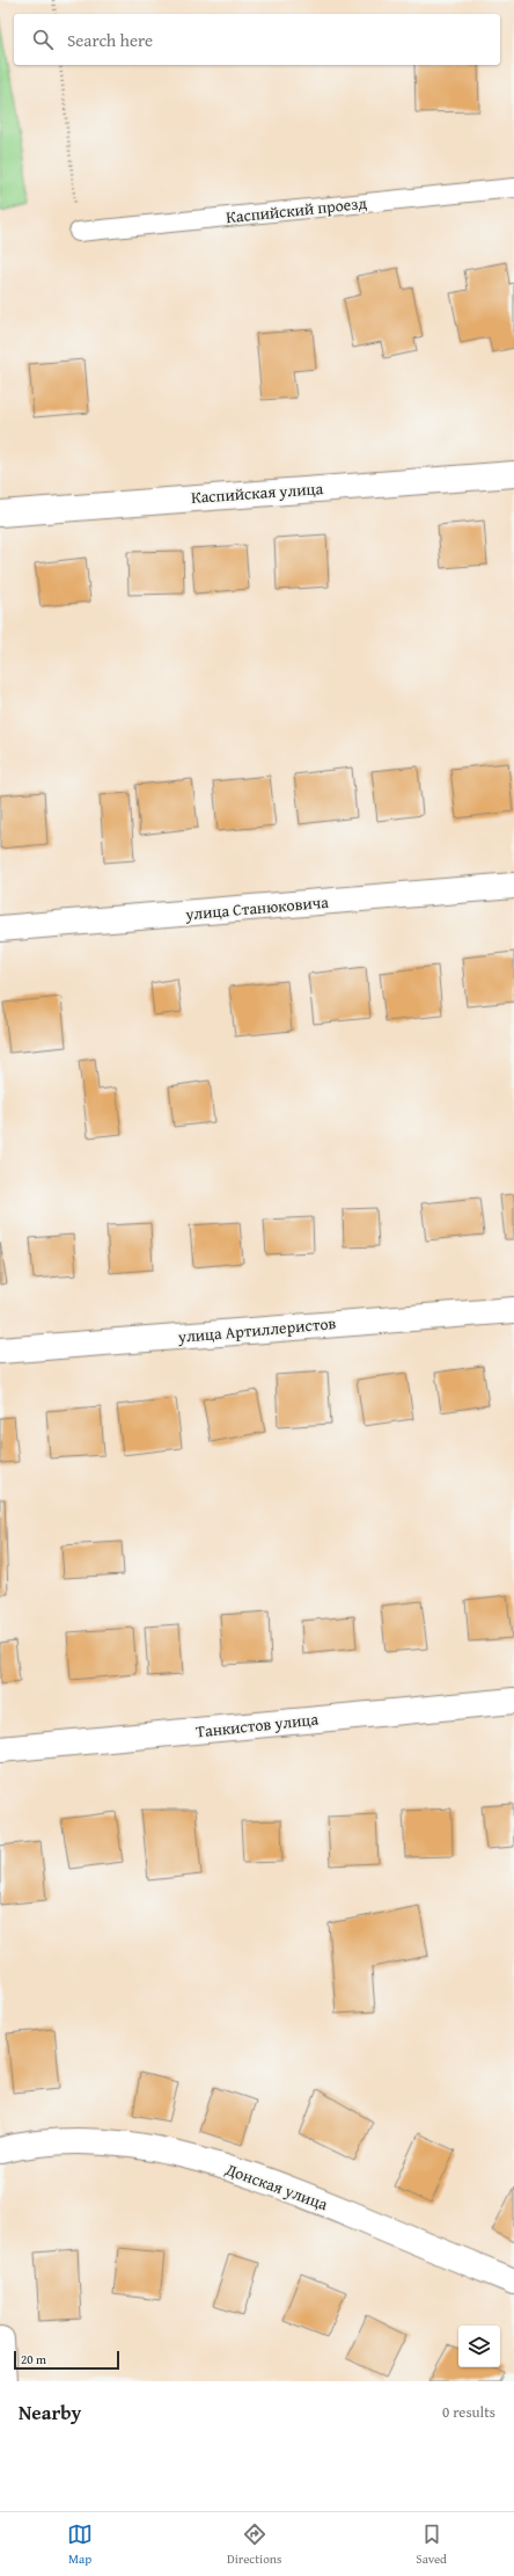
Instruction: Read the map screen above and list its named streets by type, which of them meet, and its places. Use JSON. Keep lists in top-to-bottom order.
{
  "streets": {
    "street": [
      "Каспийская улица",
      "улица Станюковича",
      "улица Артиллеристов",
      "Танкистов улица",
      "Донская улица"
    ],
    "lane": ["Каспийский проезд"]
  },
  "scale_bar": "20 m",
  "page": {
    "search": "Search here",
    "scale": "20 m",
    "heading": ["Nearby", "0 results"],
    "nav": ["Map", "Directions", "Saved"]
  }
}
